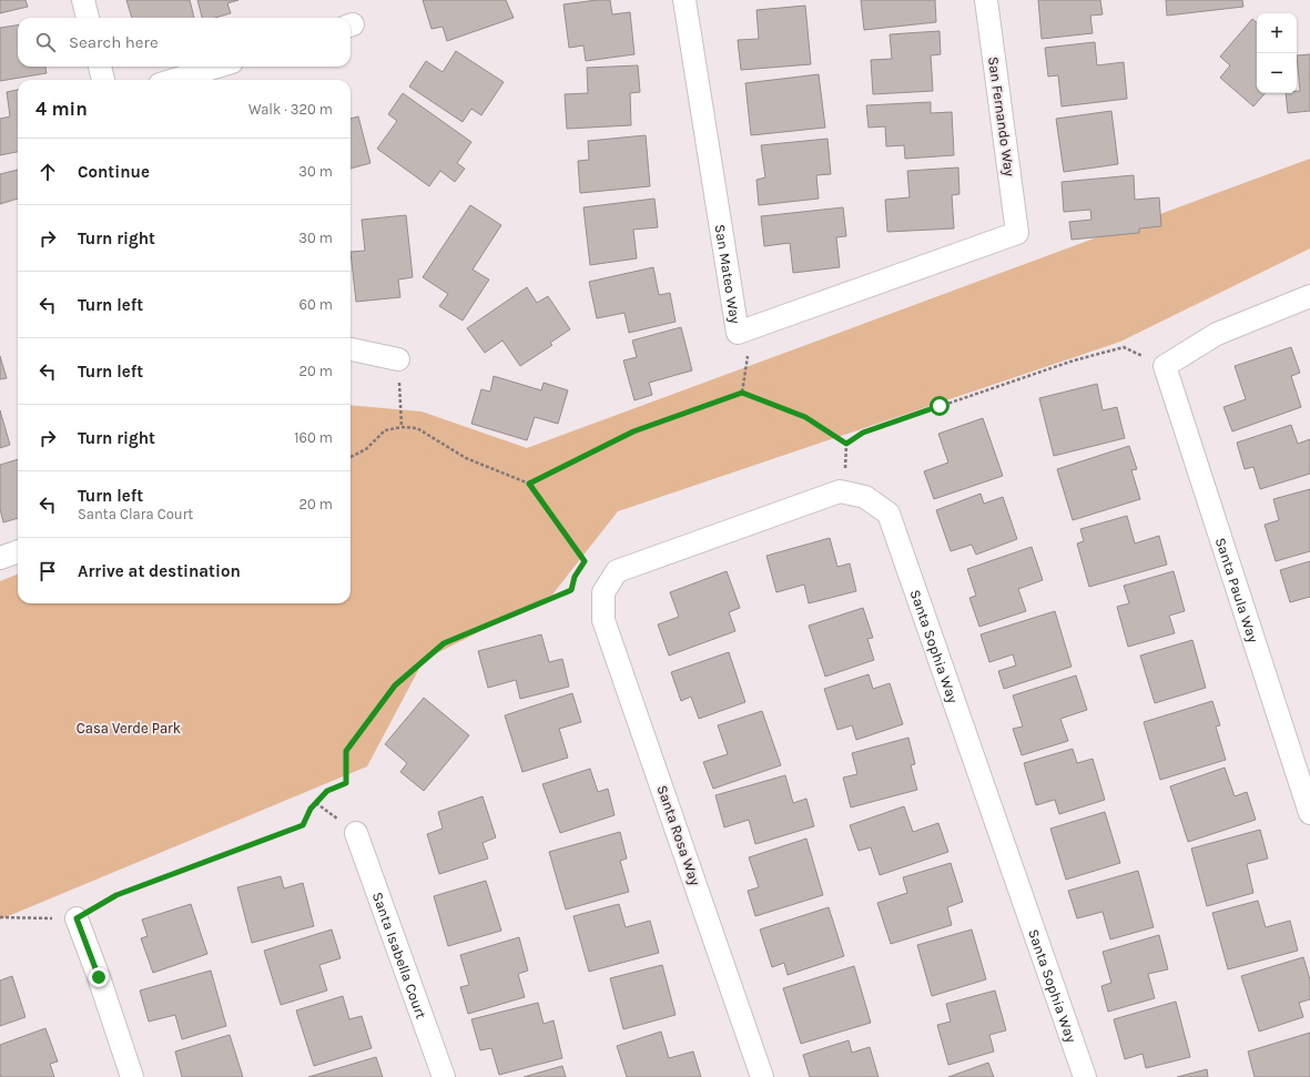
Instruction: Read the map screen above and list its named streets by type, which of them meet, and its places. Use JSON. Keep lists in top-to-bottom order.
{
  "streets": {
    "street": [
      "San Fernando Way",
      "San Mateo Way",
      "Santa Paula Way",
      "Santa Sophia Way",
      "Santa Rosa Way",
      "Santa Isabella Court"
    ]
  },
  "crossings": [
    ["San Fernando Way", "San Mateo Way"],
    ["Santa Sophia Way", "Santa Rosa Way"]
  ],
  "parks": ["Casa Verde Park"],
  "page": {
    "map_buttons": ["+", "−"],
    "search": "Search here",
    "heading": ["4 min", "Walk · 320 m"],
    "list": [
      ["Continue", "30 m"],
      ["Turn right", "30 m"],
      ["Turn left", "60 m"],
      ["Turn left", "20 m"],
      ["Turn right", "160 m"],
      ["Turn left", "Santa Clara Court", "20 m"],
      "Arrive at destination"
    ]
  }
}
